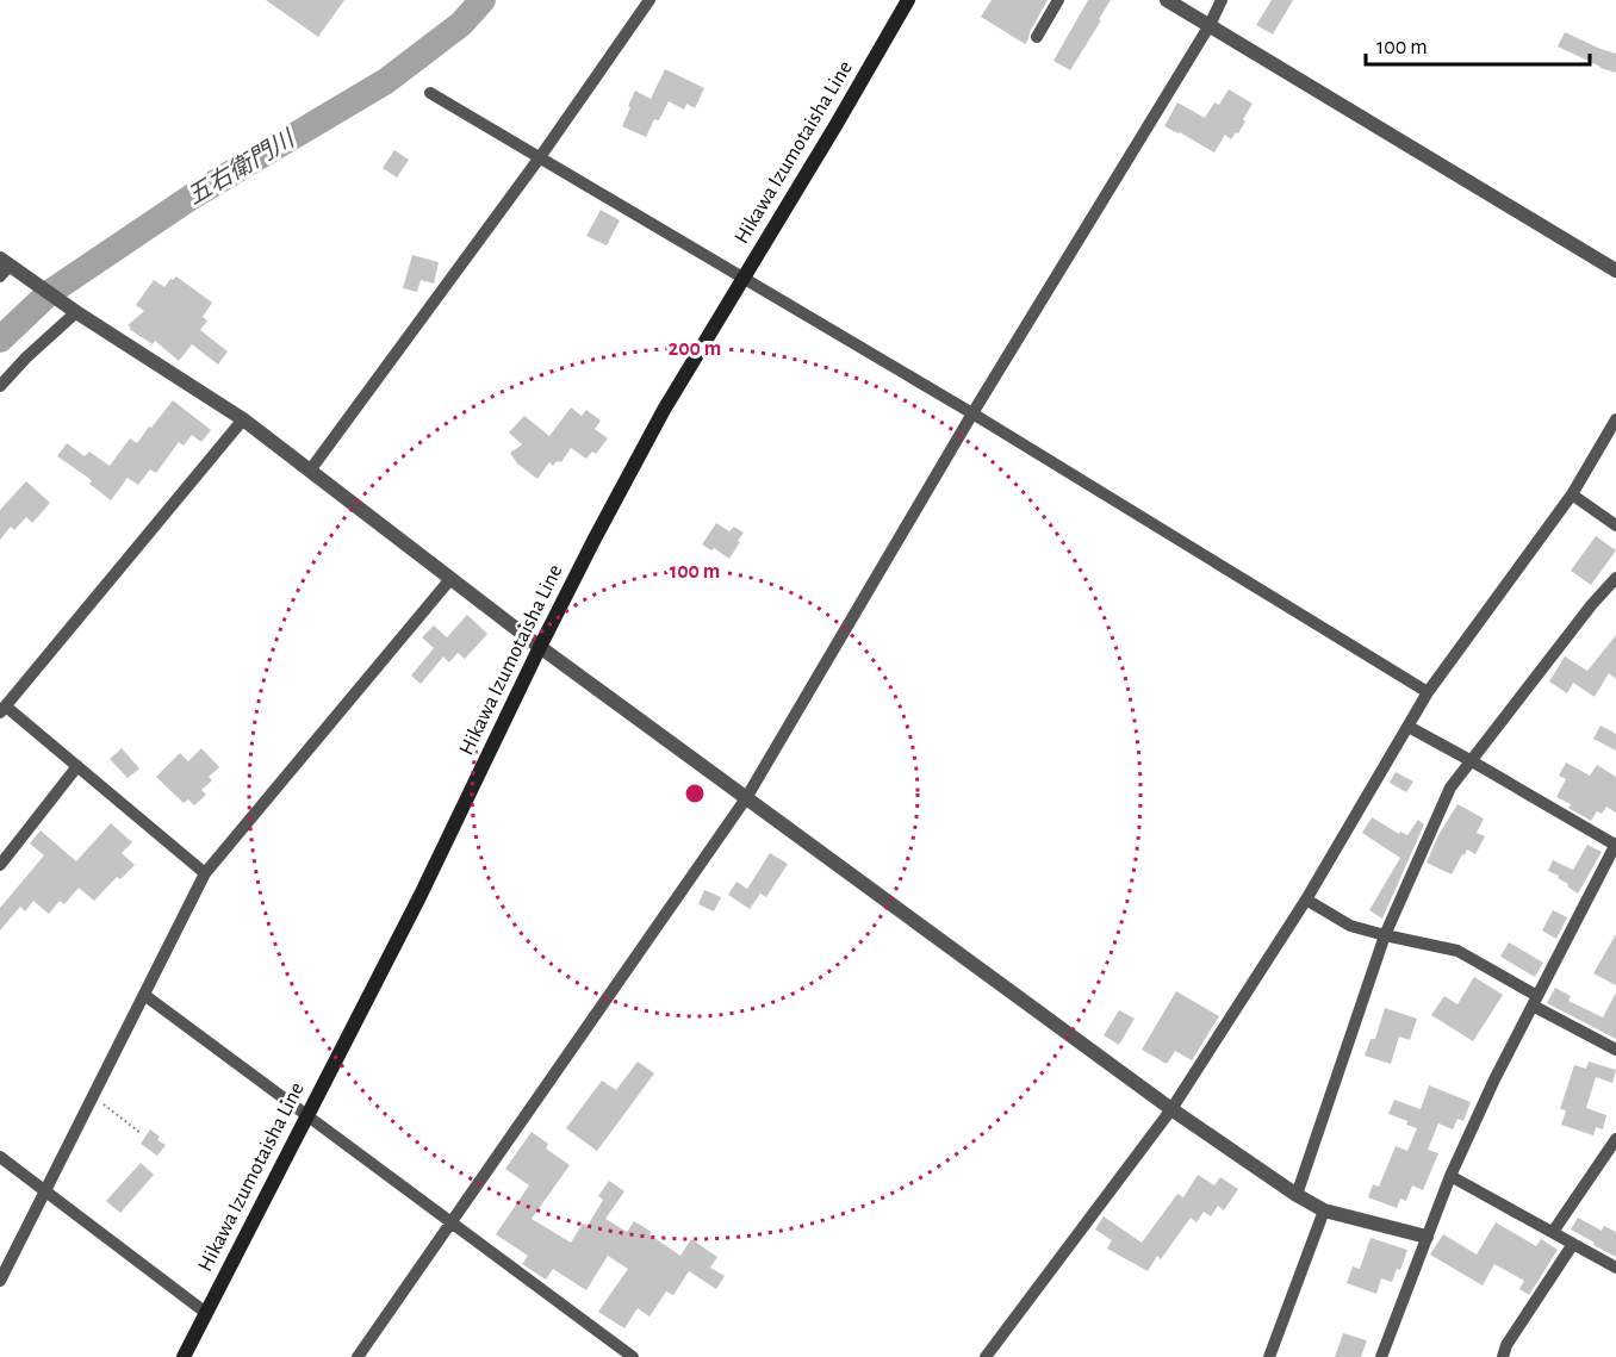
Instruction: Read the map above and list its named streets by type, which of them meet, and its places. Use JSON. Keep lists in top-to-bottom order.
{
  "streets": {
    "main road": ["Hikawa Izumotaisha Line"]
  },
  "water": ["五右衛門川"],
  "scale_bar": "100 m",
  "rings": ["200 m", "100 m"]
}
